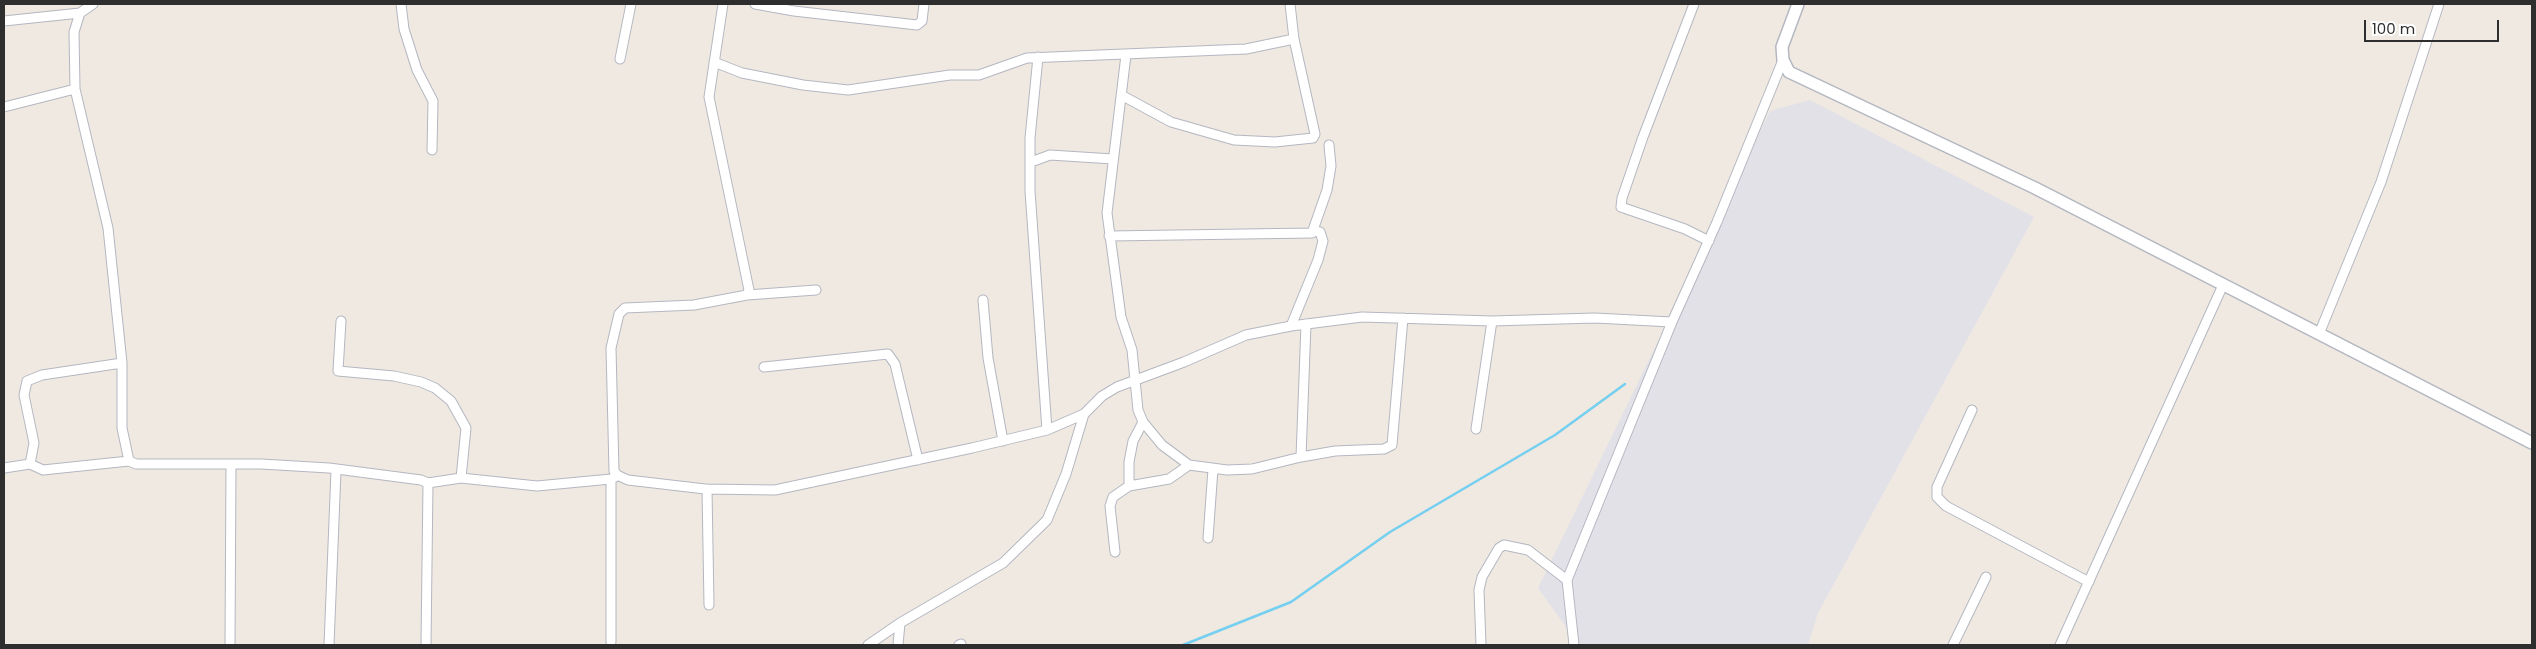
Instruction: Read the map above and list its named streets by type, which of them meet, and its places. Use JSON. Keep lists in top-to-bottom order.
{
  "scale_bar": "100 m"
}
